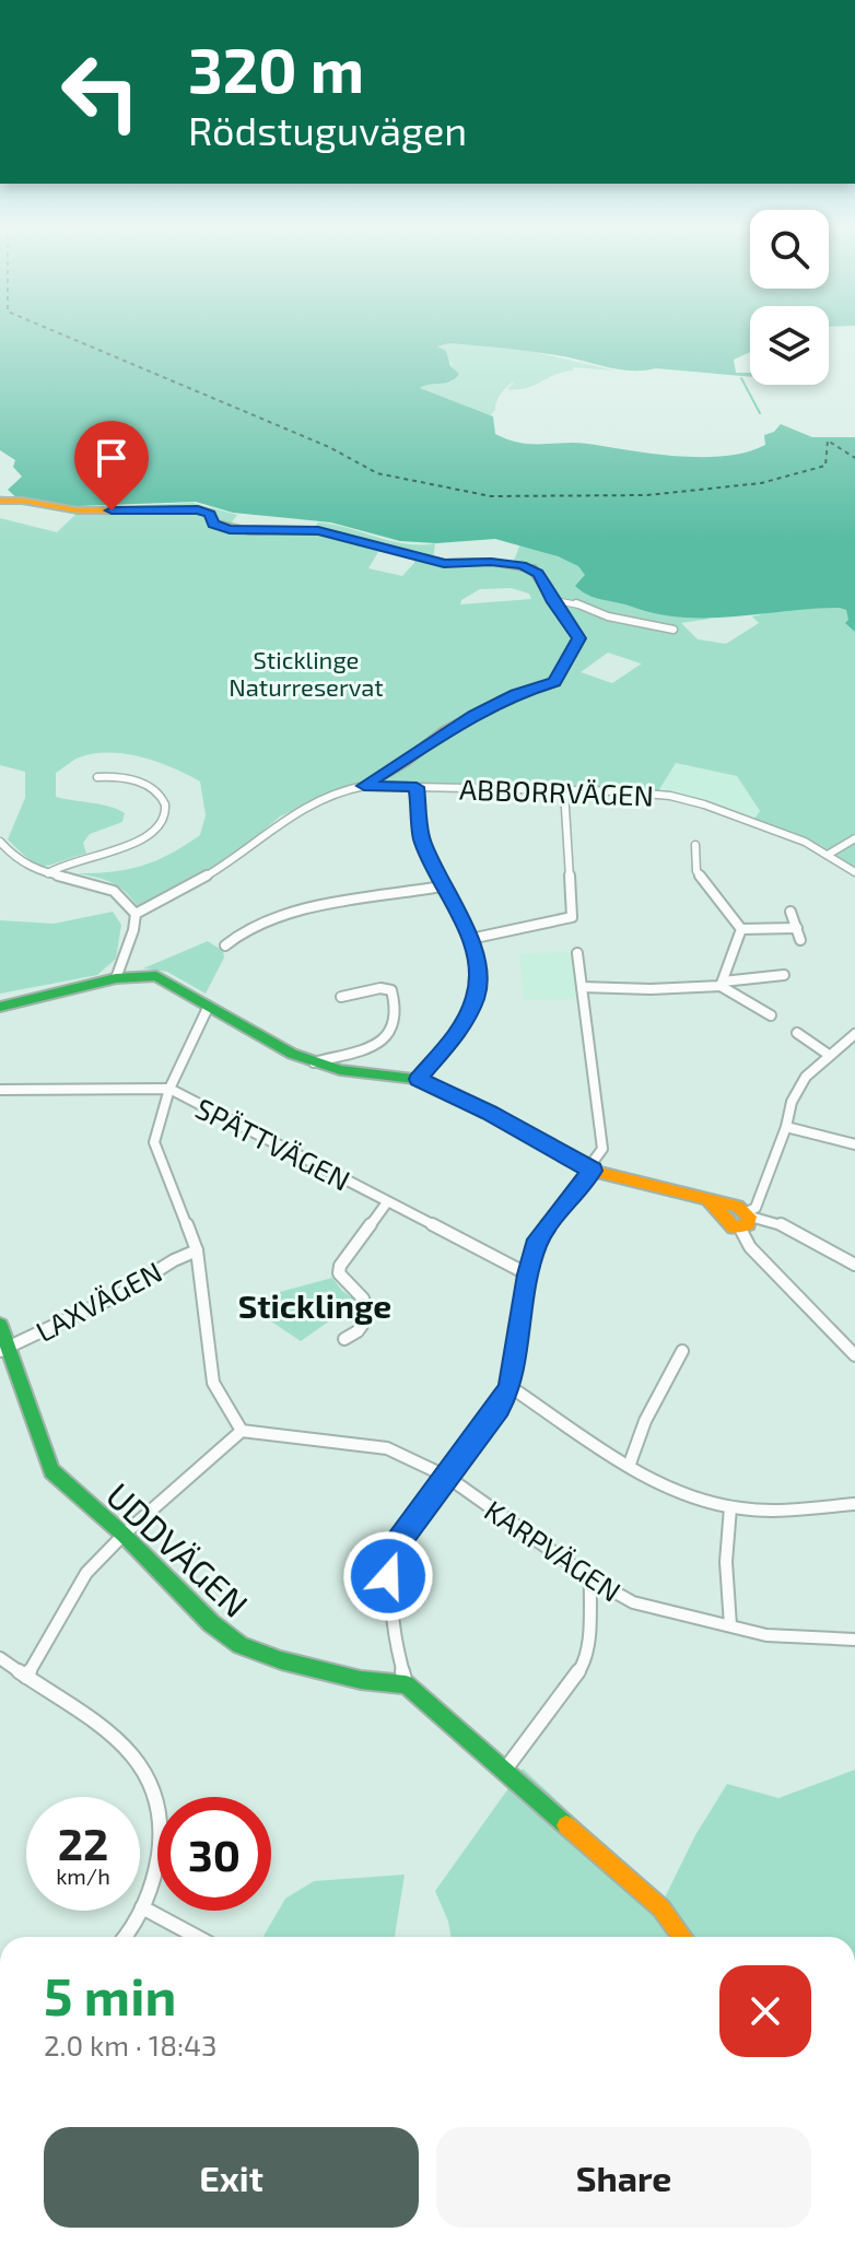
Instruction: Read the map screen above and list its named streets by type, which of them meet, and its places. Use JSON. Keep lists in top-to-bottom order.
{
  "streets": {
    "street": [
      "ABBORRVÄGEN",
      "SPÄTTVÄGEN",
      "LAXVÄGEN",
      "UDDVÄGEN",
      "KARPVÄGEN"
    ]
  },
  "crossings": [
    ["LAXVÄGEN", "UDDVÄGEN"]
  ],
  "districts": ["Sticklinge"],
  "parks": ["Sticklinge Naturreservat"],
  "page": {
    "turn": ["320 m", "Rödstuguvägen"],
    "speed": "22 km/h",
    "limit": "30",
    "heading": ["5 min", "2.0 km · 18:43"],
    "buttons": ["Exit", "Share"]
  }
}
